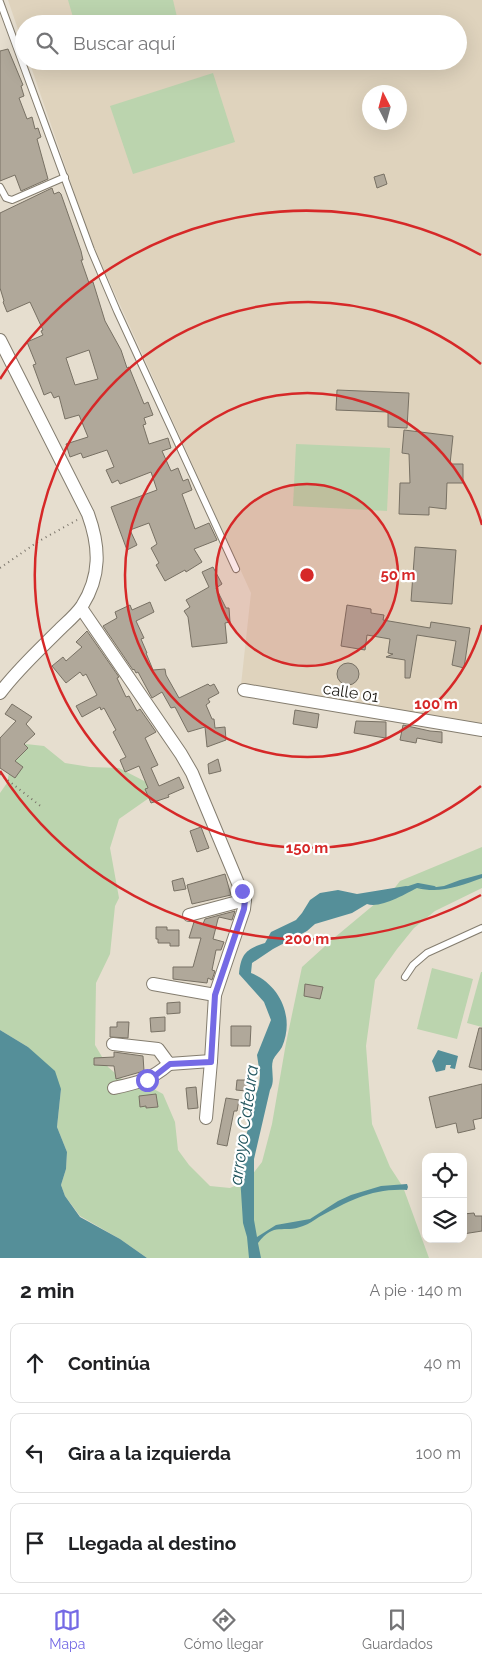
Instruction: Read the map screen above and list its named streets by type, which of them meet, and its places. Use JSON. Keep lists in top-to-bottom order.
{
  "streets": {
    "street": ["calle 01"]
  },
  "water": ["arroyo Cateura"],
  "north": "top",
  "page": {
    "search": "Buscar aquí",
    "heading": ["2 min", "A pie · 140 m"],
    "list": [
      ["Continúa", "40 m"],
      ["Gira a la izquierda", "100 m"],
      "Llegada al destino"
    ],
    "nav": ["Mapa", "Cómo llegar", "Guardados"]
  },
  "rings": [
    "50 m",
    "100 m",
    "150 m",
    "200 m"
  ]
}
